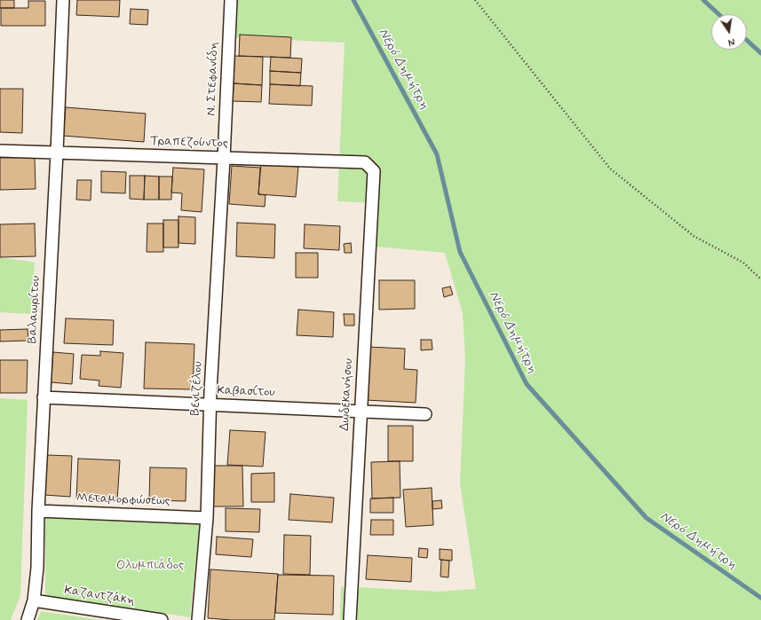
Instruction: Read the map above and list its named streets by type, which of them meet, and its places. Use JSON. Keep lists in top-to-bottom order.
{
  "streets": {
    "street": [
      "Ν. Στεφανίδη",
      "Τραπεζούντος",
      "Βαλαωρίτου",
      "Βενιζέλου",
      "Καβασίτου",
      "Δωδεκανήσου",
      "Μεταμορφώσεως",
      "Καζαντζάκη"
    ]
  },
  "crossings": [
    ["Ν. Στεφανίδη", "Τραπεζούντος"],
    ["Ν. Στεφανίδη", "Βενιζέλου"],
    ["Τραπεζούντος", "Βαλαωρίτου"],
    ["Τραπεζούντος", "Βενιζέλου"],
    ["Τραπεζούντος", "Δωδεκανήσου"],
    ["Βαλαωρίτου", "Καβασίτου"],
    ["Βαλαωρίτου", "Μεταμορφώσεως"],
    ["Βαλαωρίτου", "Καζαντζάκη"],
    ["Βενιζέλου", "Καβασίτου"],
    ["Βενιζέλου", "Μεταμορφώσεως"],
    ["Καβασίτου", "Δωδεκανήσου"]
  ],
  "water": ["Νερό Δημήτρη"],
  "parks": ["Ολυμπιάδος"],
  "north": "bottom"
}
